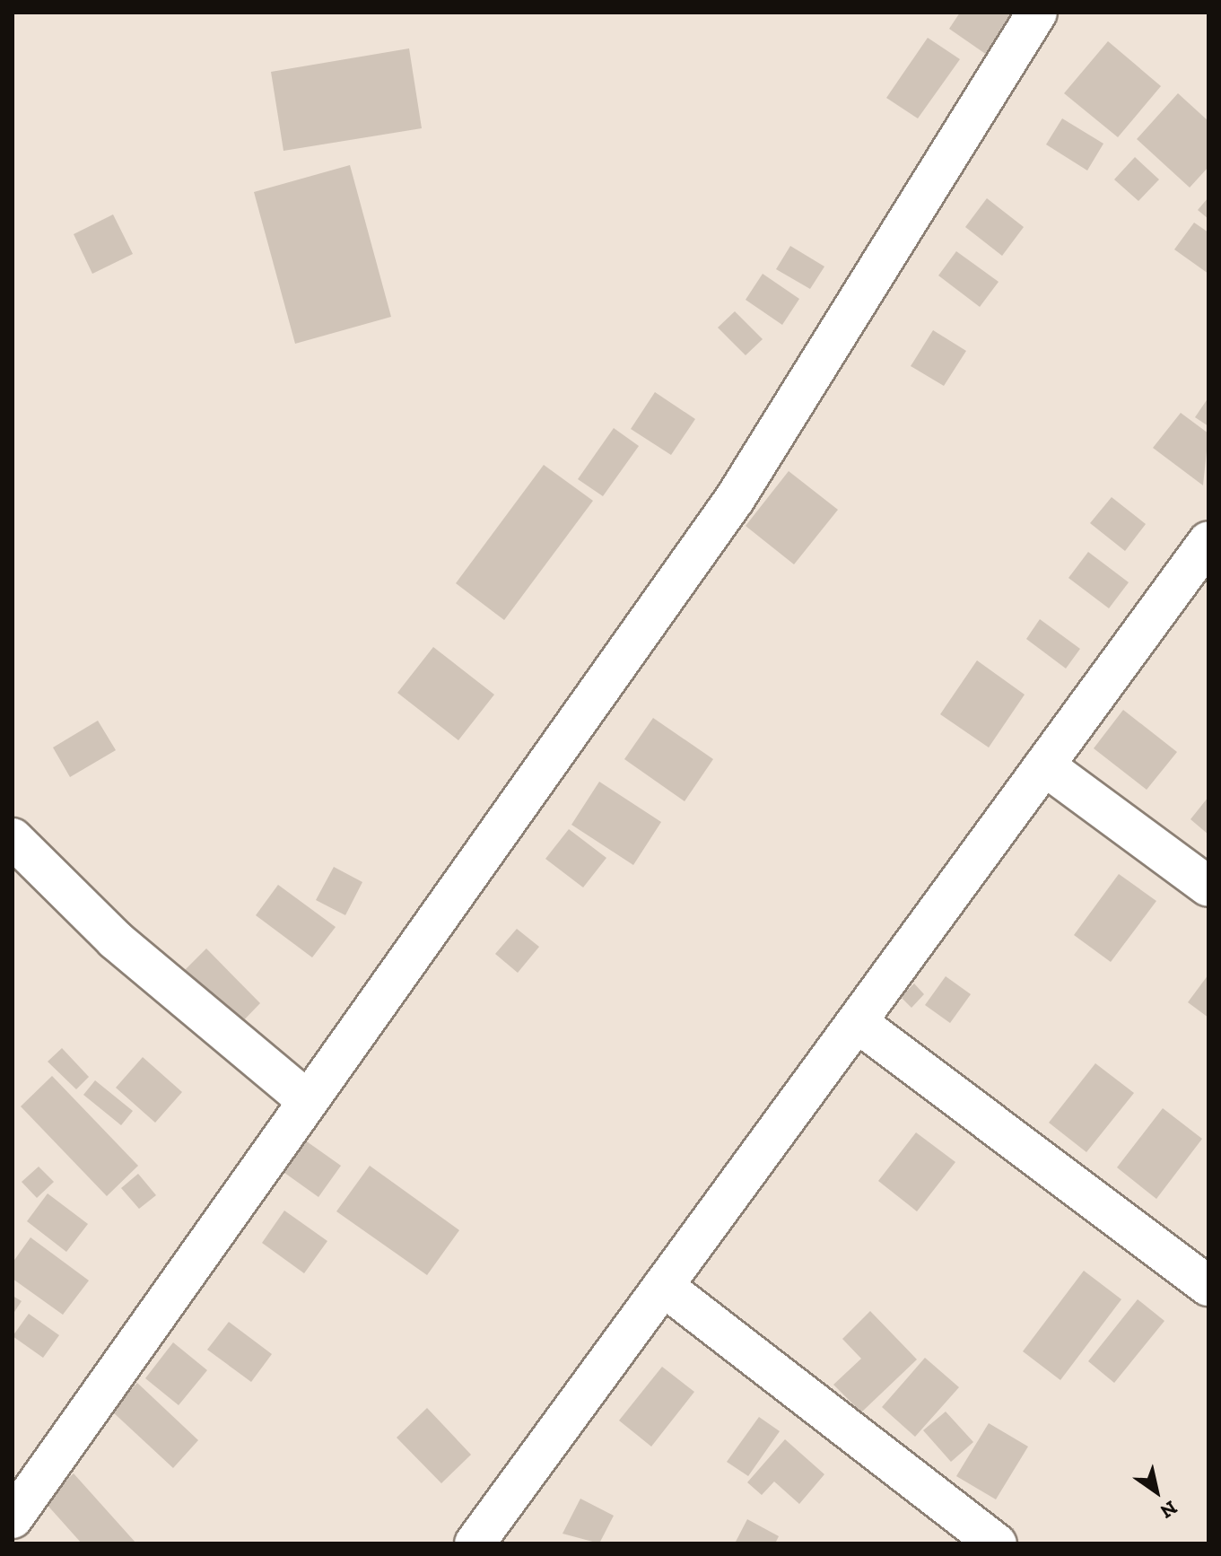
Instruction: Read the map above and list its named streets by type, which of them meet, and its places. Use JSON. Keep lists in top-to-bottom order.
{
  "north": "bottom right"
}
